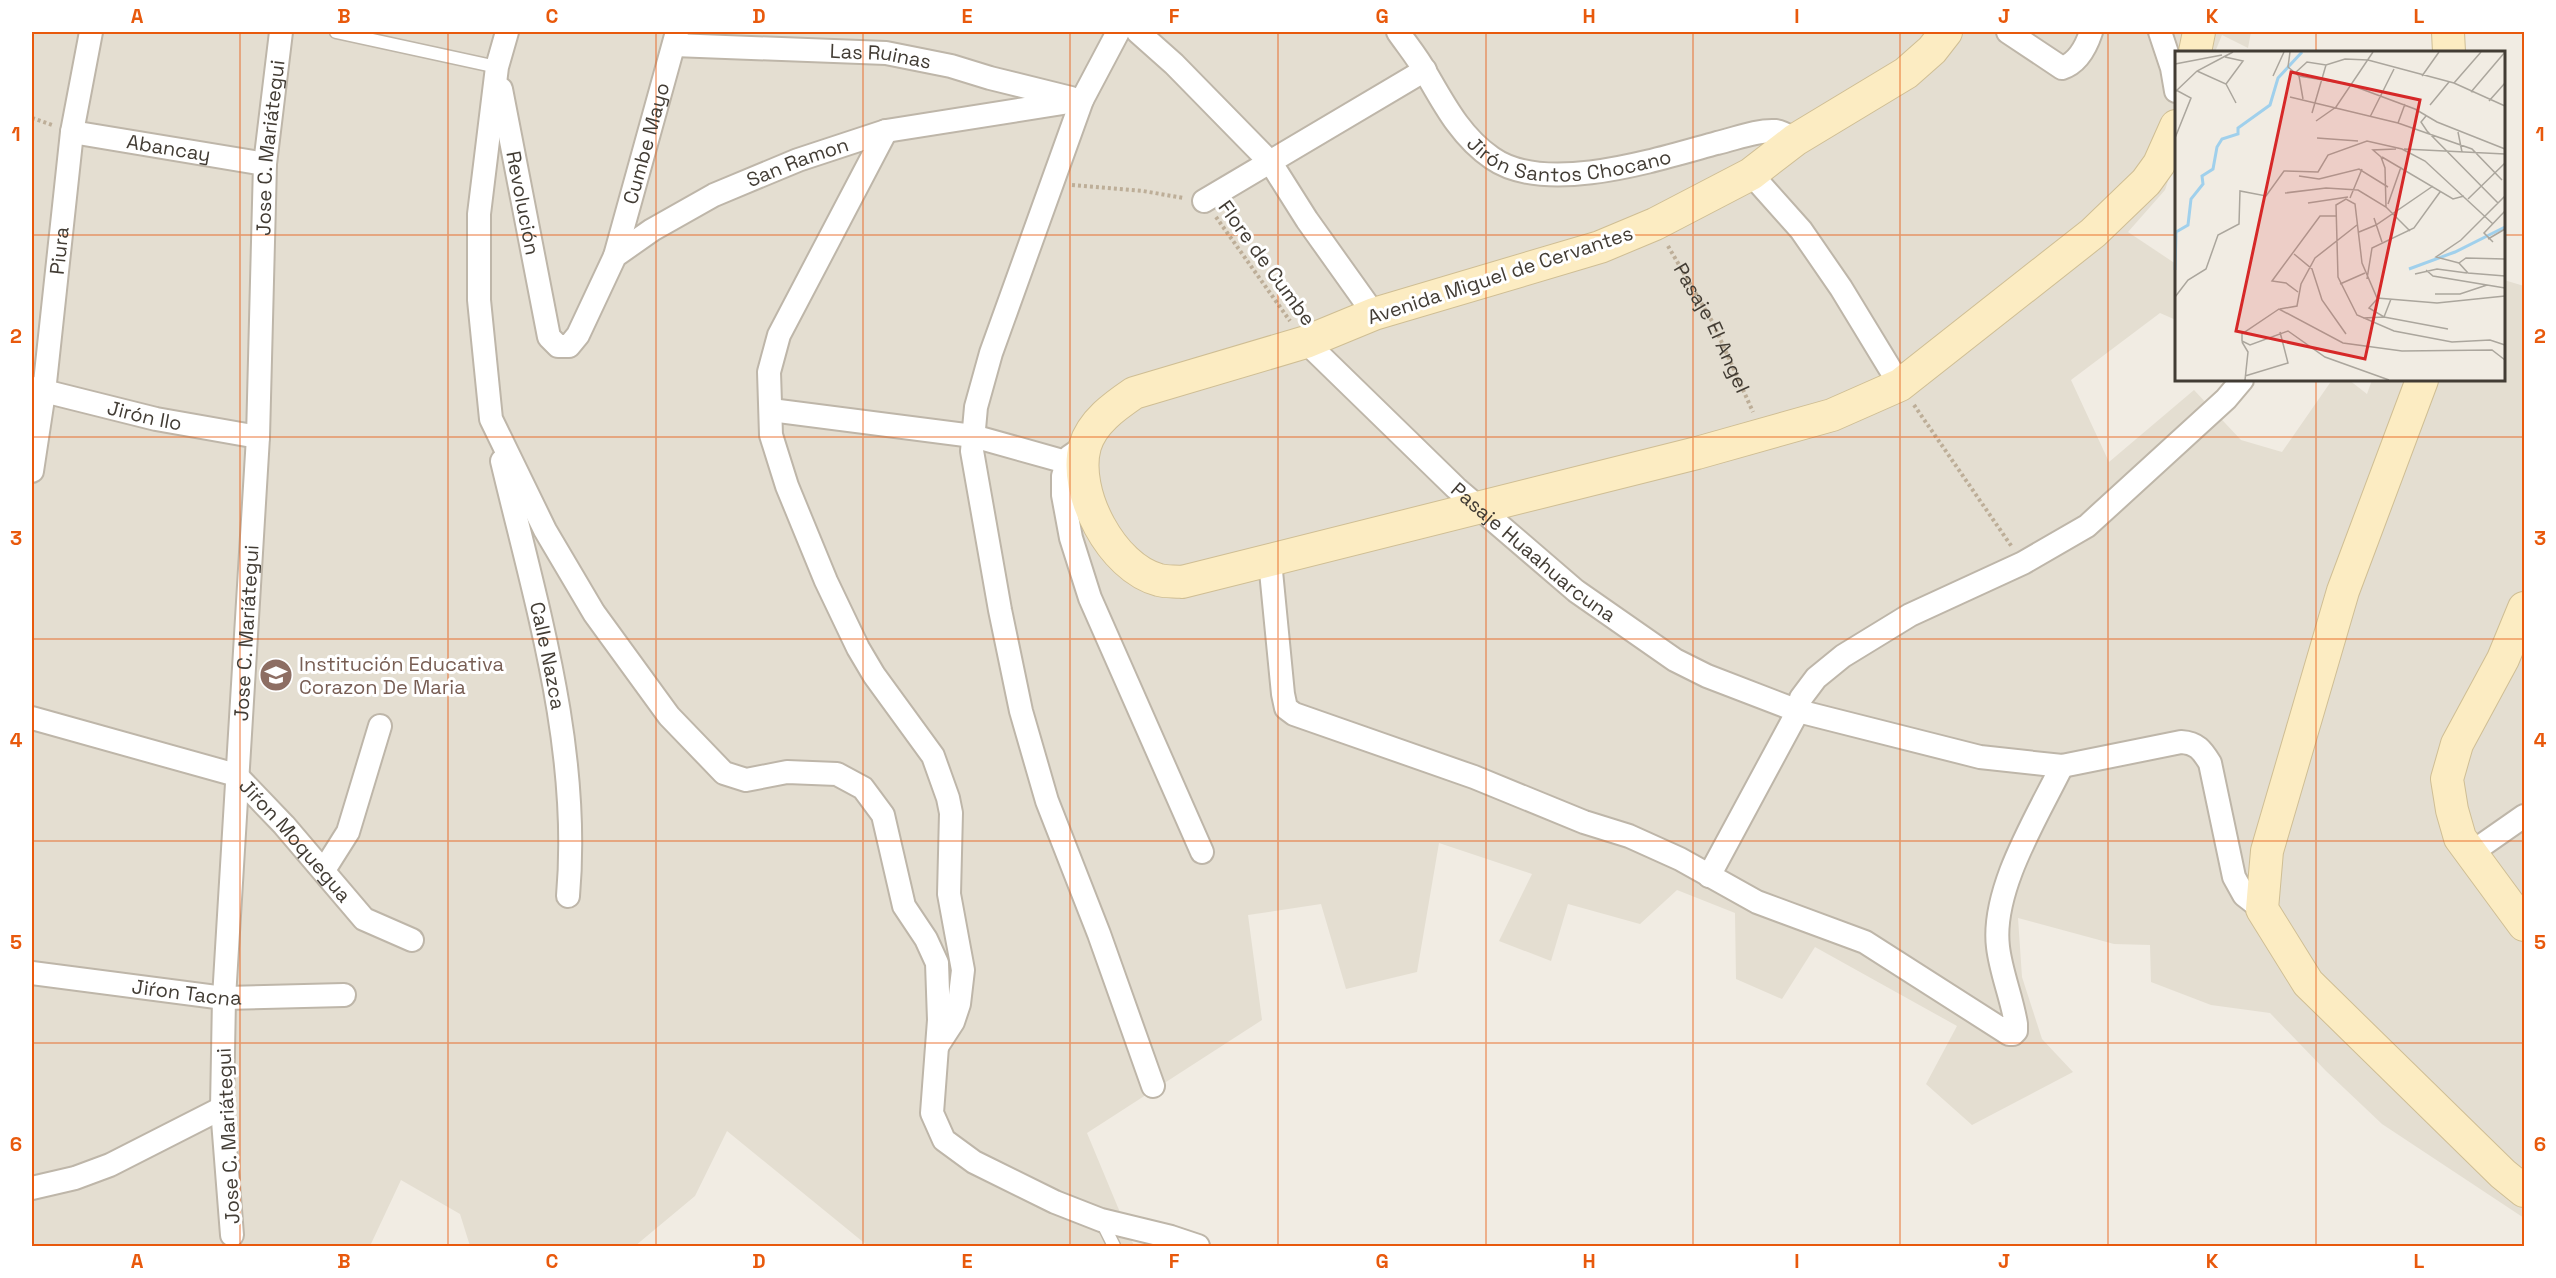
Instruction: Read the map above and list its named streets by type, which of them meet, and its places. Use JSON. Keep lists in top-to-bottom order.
{
  "streets": {
    "street": [
      "Las Ruinas",
      "Jirón Santos Chocano",
      "Cumbe Mayo",
      "Abancay",
      "Jose C. Mariátegui",
      "San Ramon",
      "Revolución",
      "Piura",
      "Avenida Miguel de Cervantes",
      "Jirón Ilo",
      "Pasaje Huaahuarcuna",
      "Calle Nazca",
      "Jiŕon Moquegua",
      "Jiŕon Tacna"
    ],
    "path": ["Flore de Cumbe", "Pasaje El Angel"]
  },
  "crossings": [
    ["Las Ruinas", "Cumbe Mayo"],
    ["Las Ruinas", "San Ramon"],
    ["Jirón Santos Chocano", "Avenida Miguel de Cervantes"],
    ["Cumbe Mayo", "San Ramon"],
    ["Abancay", "Jose C. Mariátegui"],
    ["Abancay", "Piura"],
    ["Jose C. Mariátegui", "Jirón Ilo"],
    ["Jose C. Mariátegui", "Jiŕon Moquegua"],
    ["Jose C. Mariátegui", "Jiŕon Tacna"],
    ["San Ramon", "Revolución"],
    ["Piura", "Jirón Ilo"],
    ["Flore de Cumbe", "Avenida Miguel de Cervantes"],
    ["Flore de Cumbe", "Pasaje Huaahuarcuna"],
    ["Avenida Miguel de Cervantes", "Pasaje El Angel"],
    ["Avenida Miguel de Cervantes", "Pasaje Huaahuarcuna"]
  ],
  "places": {
    "school or university": ["Institución Educativa Corazon De Maria"]
  },
  "grid": {
    "columns": [
      "A",
      "B",
      "C",
      "D",
      "E",
      "F",
      "G",
      "H",
      "I",
      "J",
      "K",
      "L"
    ],
    "rows": [
      "1",
      "2",
      "3",
      "4",
      "5",
      "6"
    ]
  }
}
